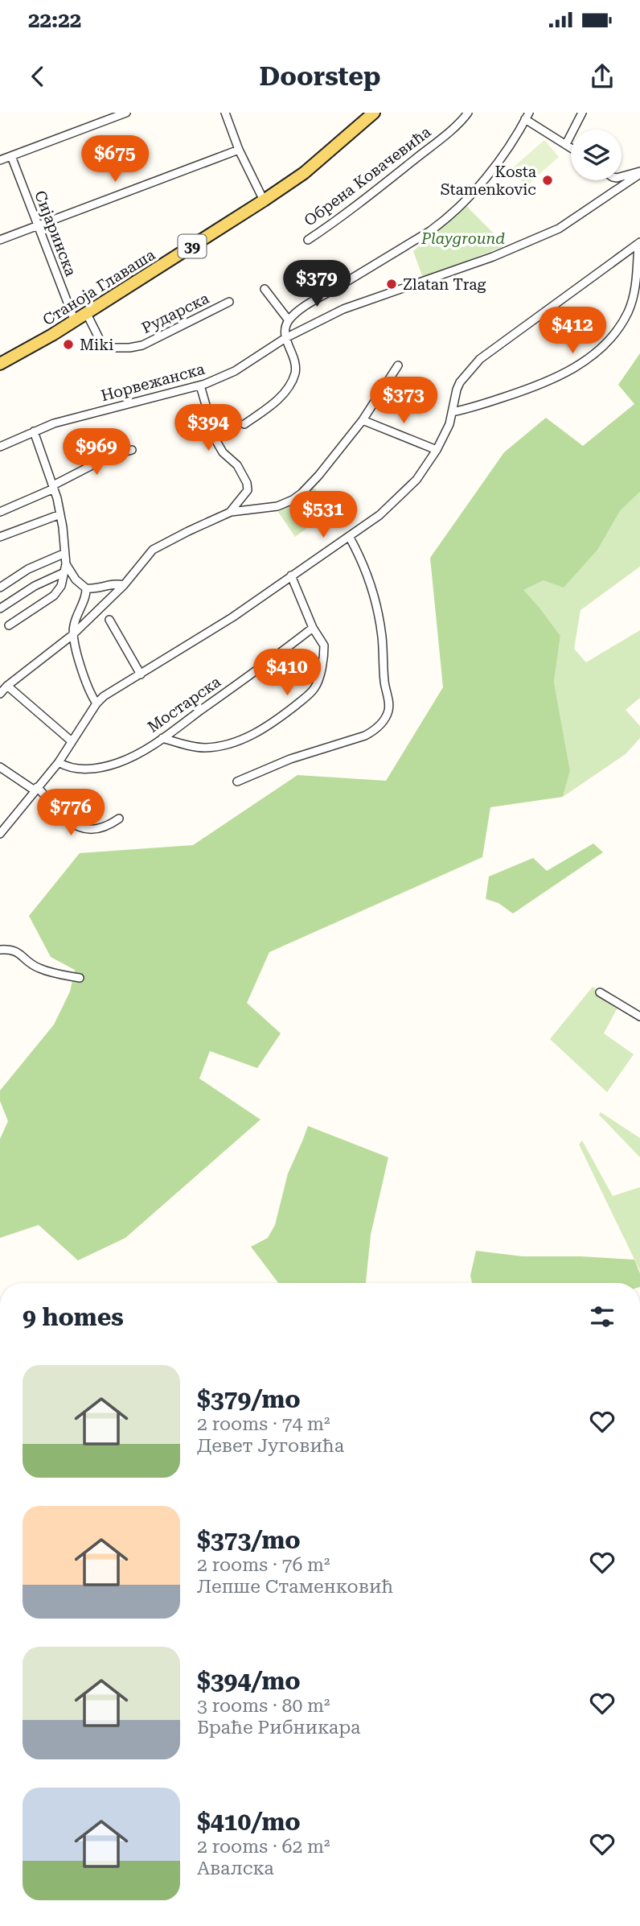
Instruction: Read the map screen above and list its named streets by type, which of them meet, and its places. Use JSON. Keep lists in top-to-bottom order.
{
  "streets": {
    "main road": ["39", "Станоја Главаша"],
    "street": [
      "Обрена Ковачевића",
      "Сијаринска",
      "Рударска",
      "Норвежанска",
      "Мостарска"
    ]
  },
  "crossings": [
    ["Сијаринска", "Станоја Главаша"],
    ["Станоја Главаша", "Рударска"]
  ],
  "parks": ["Playground"],
  "places": ["Kosta Stamenkovic", "Zlatan Trag", "Miki"],
  "page": {
    "status": "22:22",
    "header": "Doorstep",
    "price": [
      "$675",
      "$379",
      "$412",
      "$373",
      "$394",
      "$969",
      "$531",
      "$410",
      "$776"
    ],
    "heading": "9 homes",
    "list": [
      {
        "name": "$379/mo",
        "note": "2 rooms · 74 m² · Девет Југовића"
      },
      {
        "name": "$373/mo",
        "note": "2 rooms · 76 m² · Лепше Стаменковић"
      },
      {
        "name": "$394/mo",
        "note": "3 rooms · 80 m² · Браће Рибникара"
      },
      {
        "name": "$410/mo",
        "note": "2 rooms · 62 m² · Авалска"
      }
    ]
  }
}
